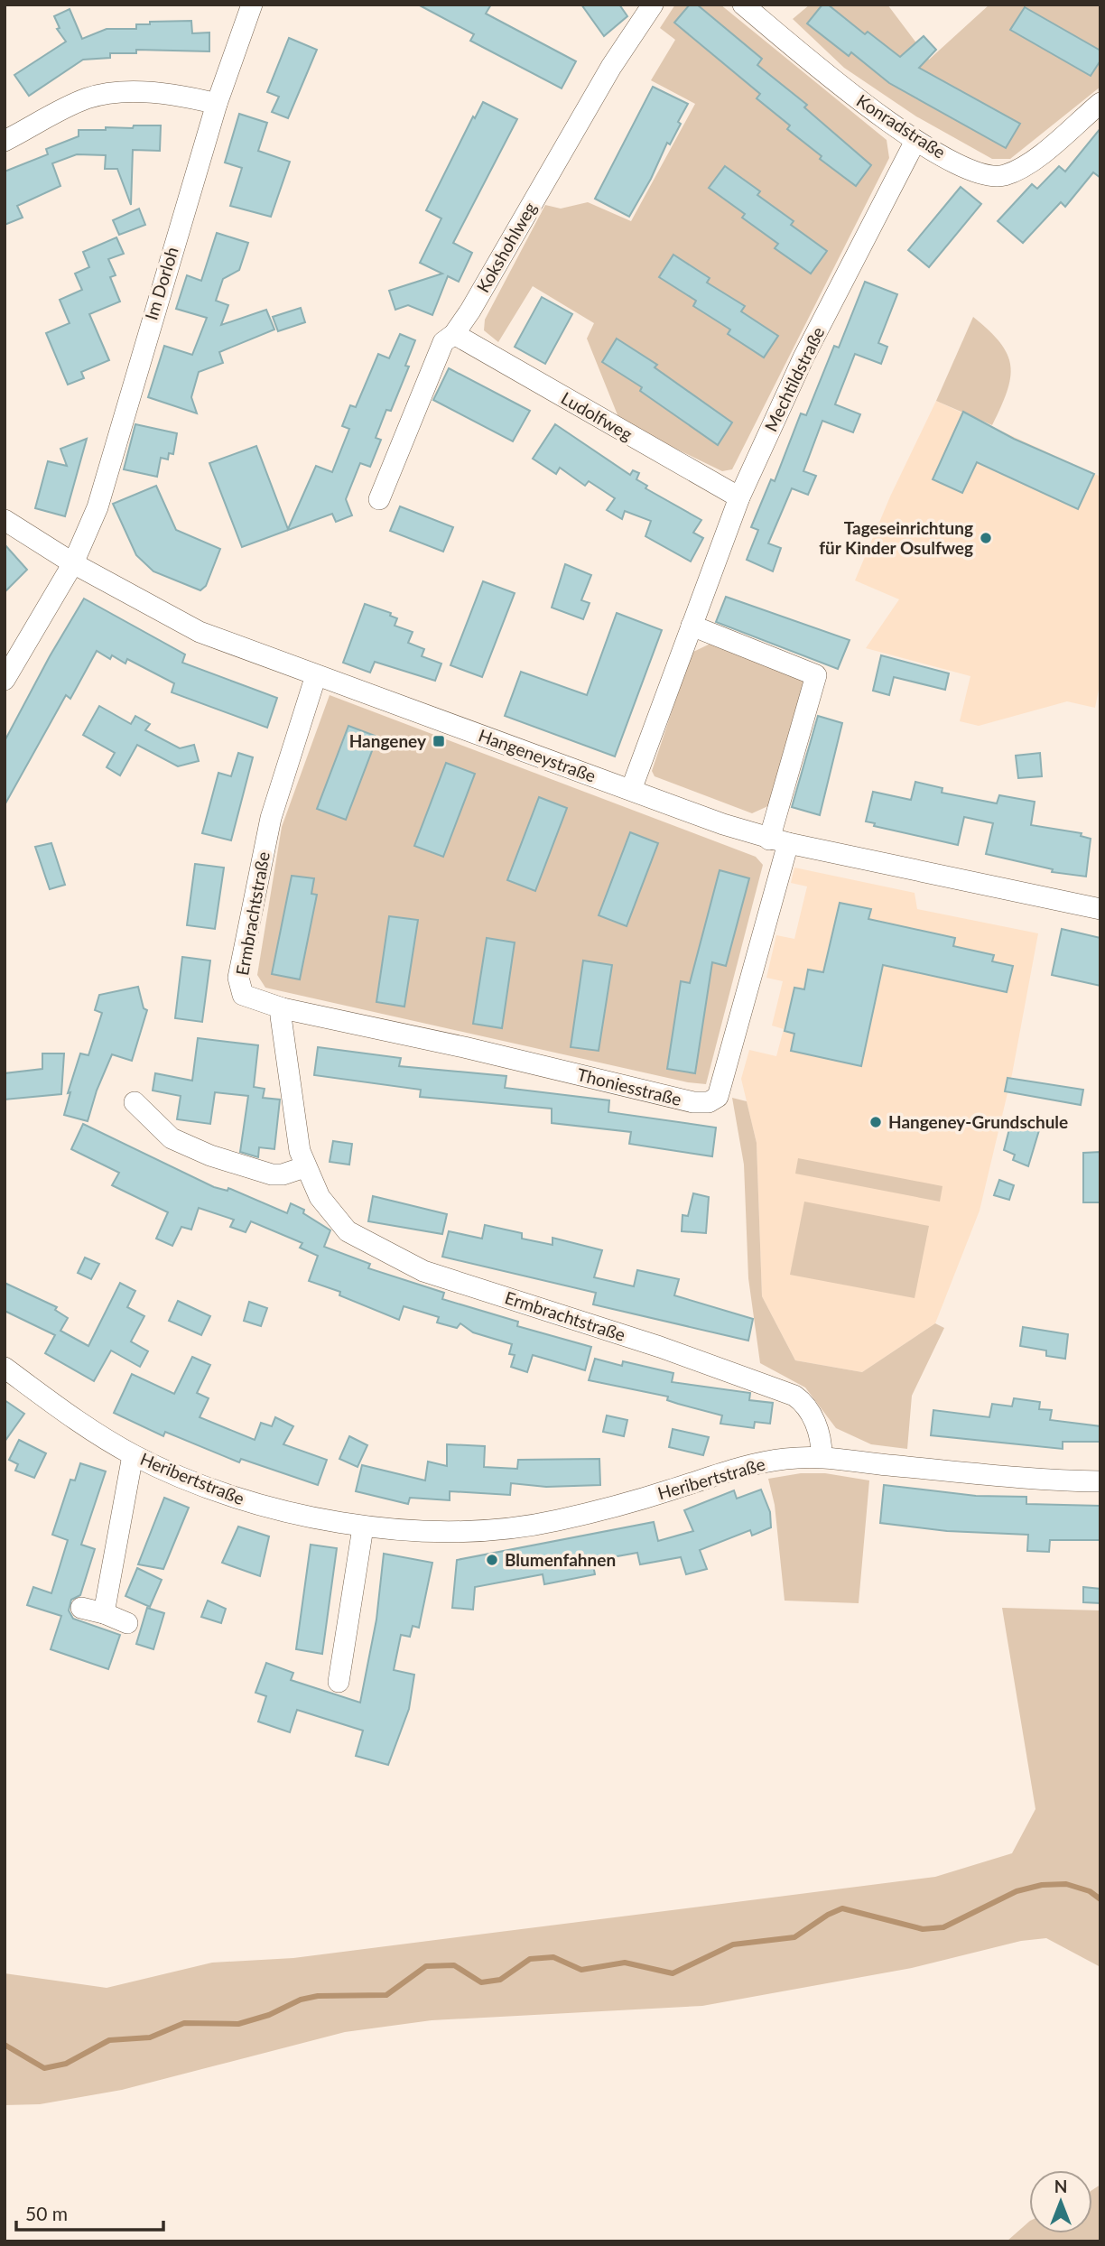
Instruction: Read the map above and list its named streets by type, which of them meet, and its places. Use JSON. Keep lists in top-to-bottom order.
{
  "streets": {
    "street": [
      "Konradstraße",
      "Kokshohlweg",
      "Im Dorloh",
      "Mechtildstraße",
      "Ludolfweg",
      "Hangeneystraße",
      "Ermbrachtstraße",
      "Thoniesstraße",
      "Heribertstraße"
    ]
  },
  "crossings": [
    ["Konradstraße", "Mechtildstraße"],
    ["Kokshohlweg", "Ludolfweg"],
    ["Im Dorloh", "Hangeneystraße"],
    ["Mechtildstraße", "Ludolfweg"],
    ["Mechtildstraße", "Hangeneystraße"],
    ["Hangeneystraße", "Ermbrachtstraße"],
    ["Hangeneystraße", "Thoniesstraße"],
    ["Ermbrachtstraße", "Thoniesstraße"],
    ["Ermbrachtstraße", "Heribertstraße"]
  ],
  "places": {
    "other": ["Tageseinrichtung für Kinder Osulfweg", "Hangeney-Grundschule", "Blumenfahnen"],
    "transit": ["Hangeney"]
  },
  "scale_bar": "50 m",
  "north": "top"
}
